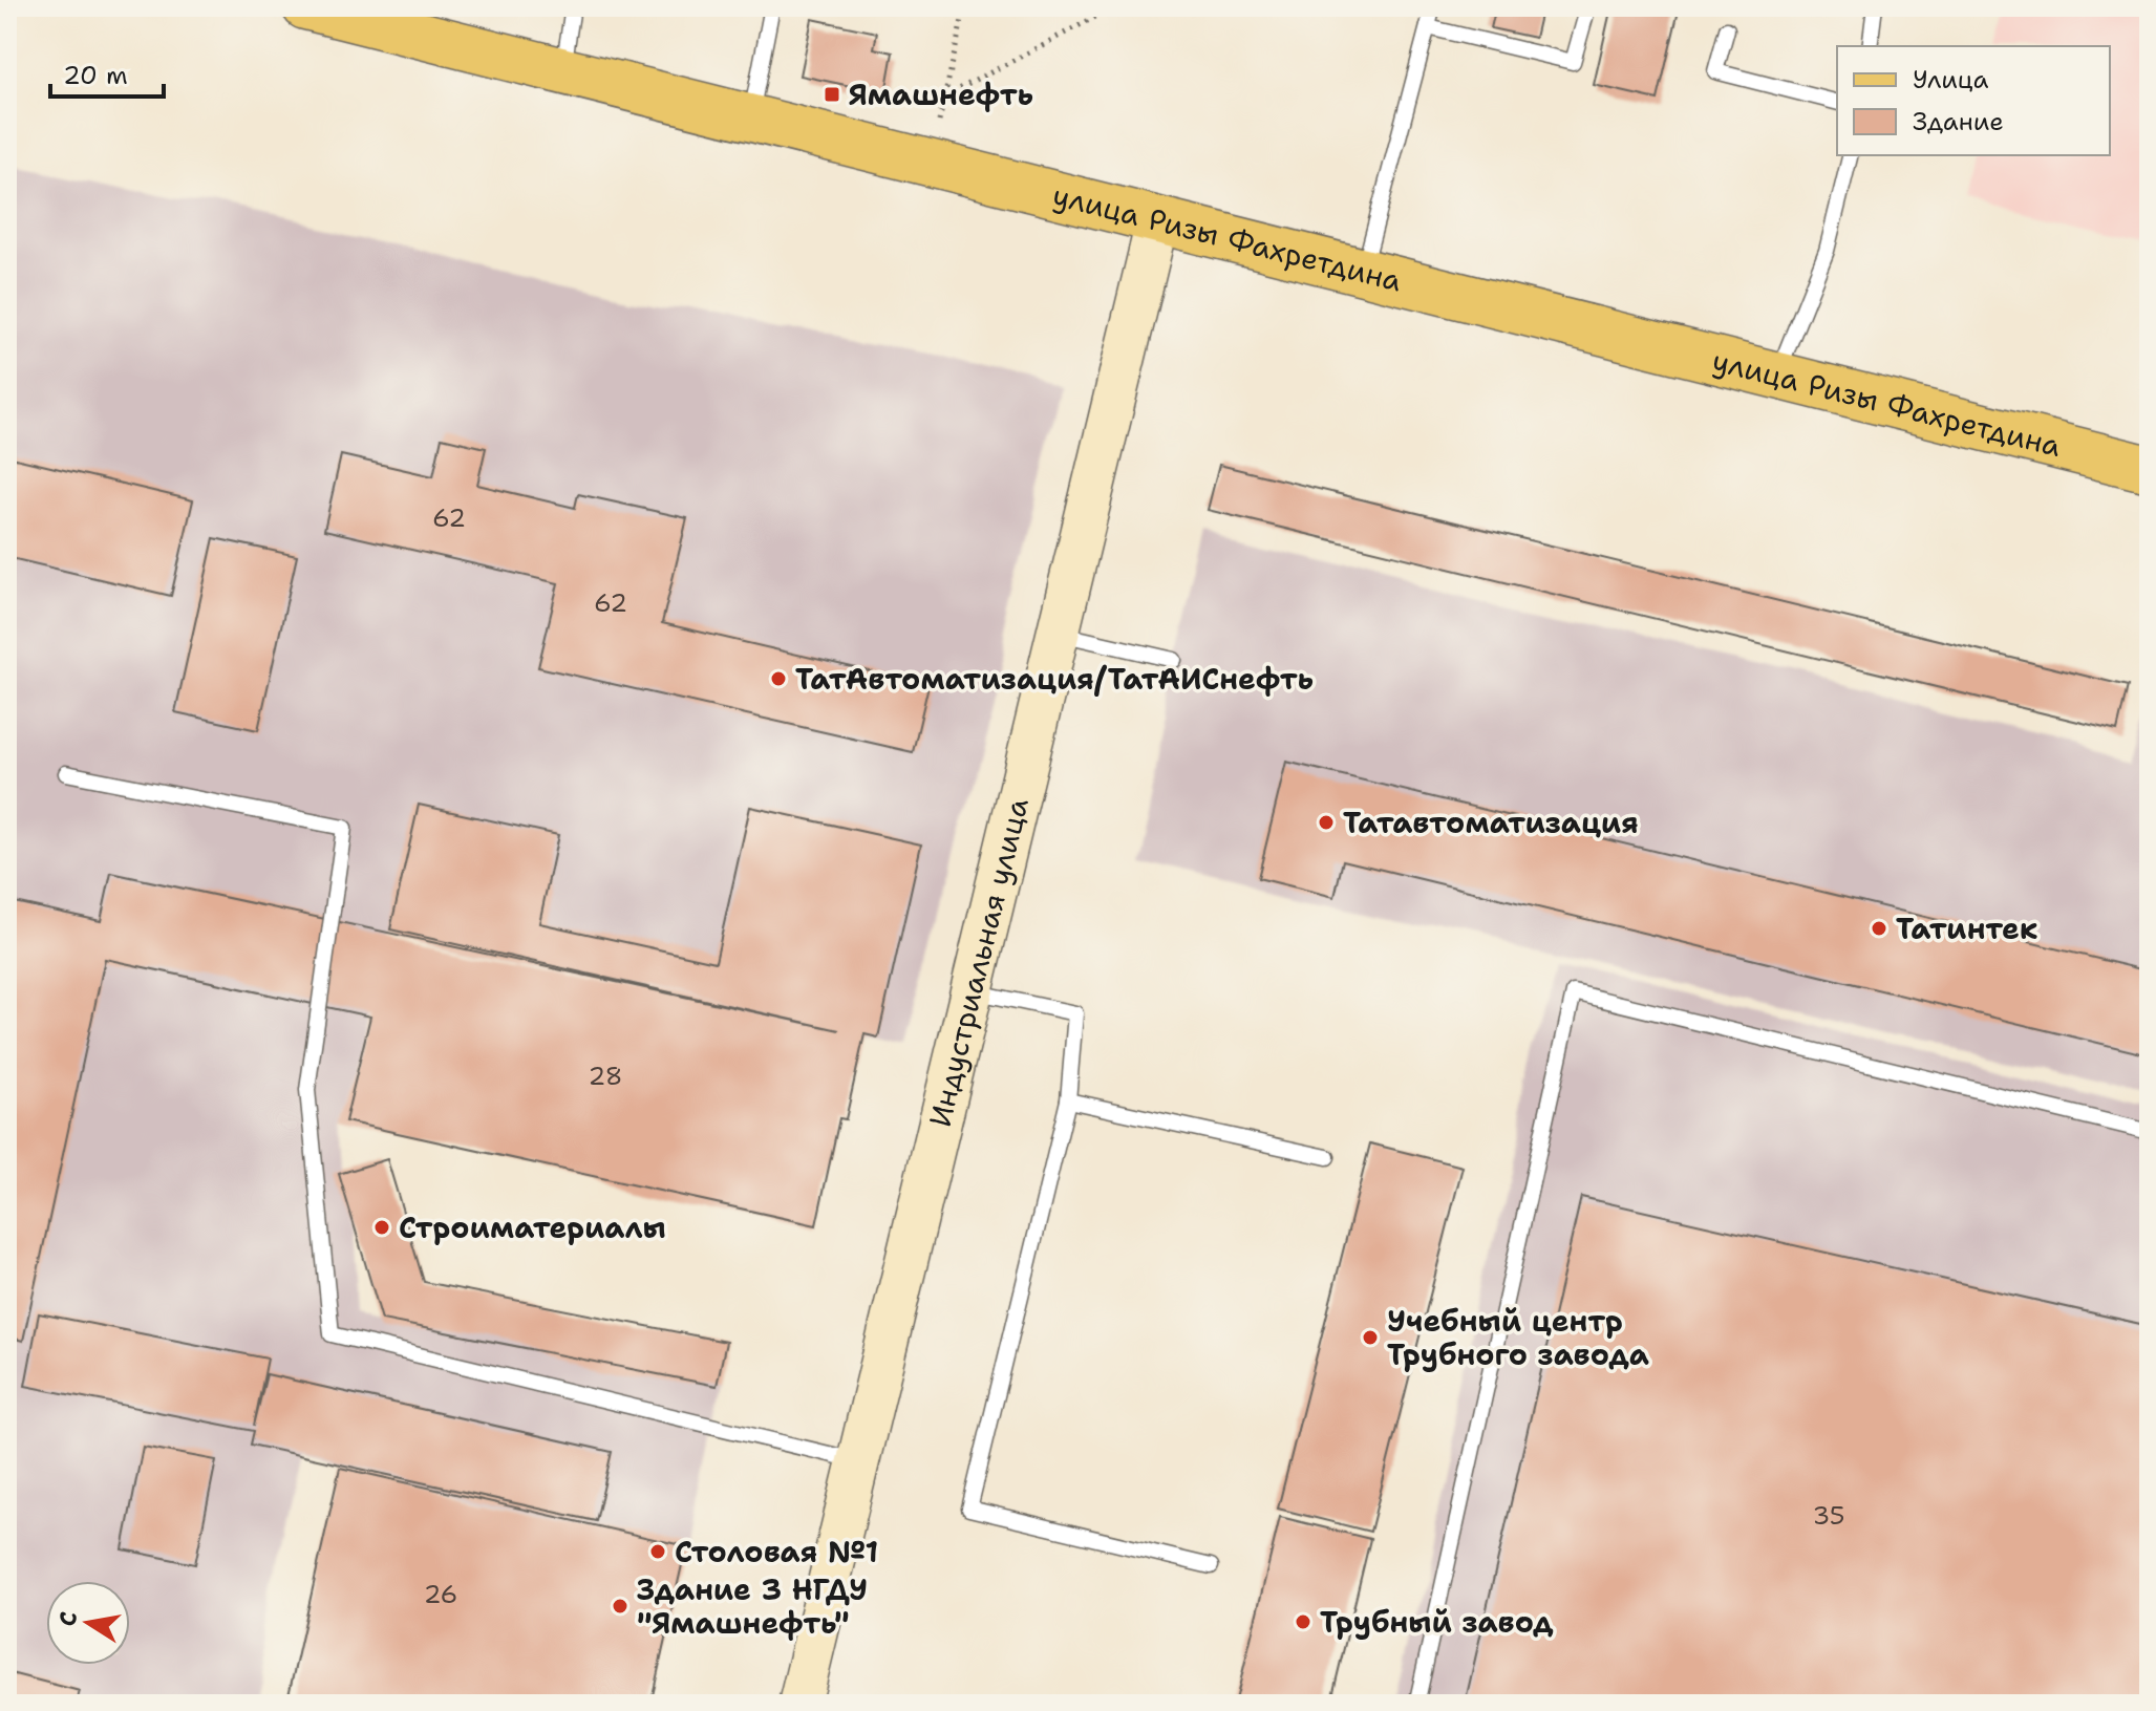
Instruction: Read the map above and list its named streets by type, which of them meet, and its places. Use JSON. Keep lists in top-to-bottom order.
{
  "streets": {
    "main road": ["улица Ризы Фахретдина"],
    "street": ["Индустриальная улица"]
  },
  "crossings": [
    ["улица Ризы Фахретдина", "Индустриальная улица"]
  ],
  "places": {
    "transit": ["Ямашнефть"],
    "other": [
      "ТатАвтоматизация/ТатАИСнефть",
      "Татавтоматизация",
      "Татинтек",
      "Строиматериалы",
      "Учебный центр Трубного завода",
      "Столовая №1",
      "Здание 3 НГДУ \"Ямашнефть\"",
      "Трубный завод"
    ]
  },
  "house_numbers": [
    "62",
    "62",
    "28",
    "35",
    "26"
  ],
  "legend": ["Улица", "Здание"],
  "scale_bar": "20 m",
  "north": "left"
}
